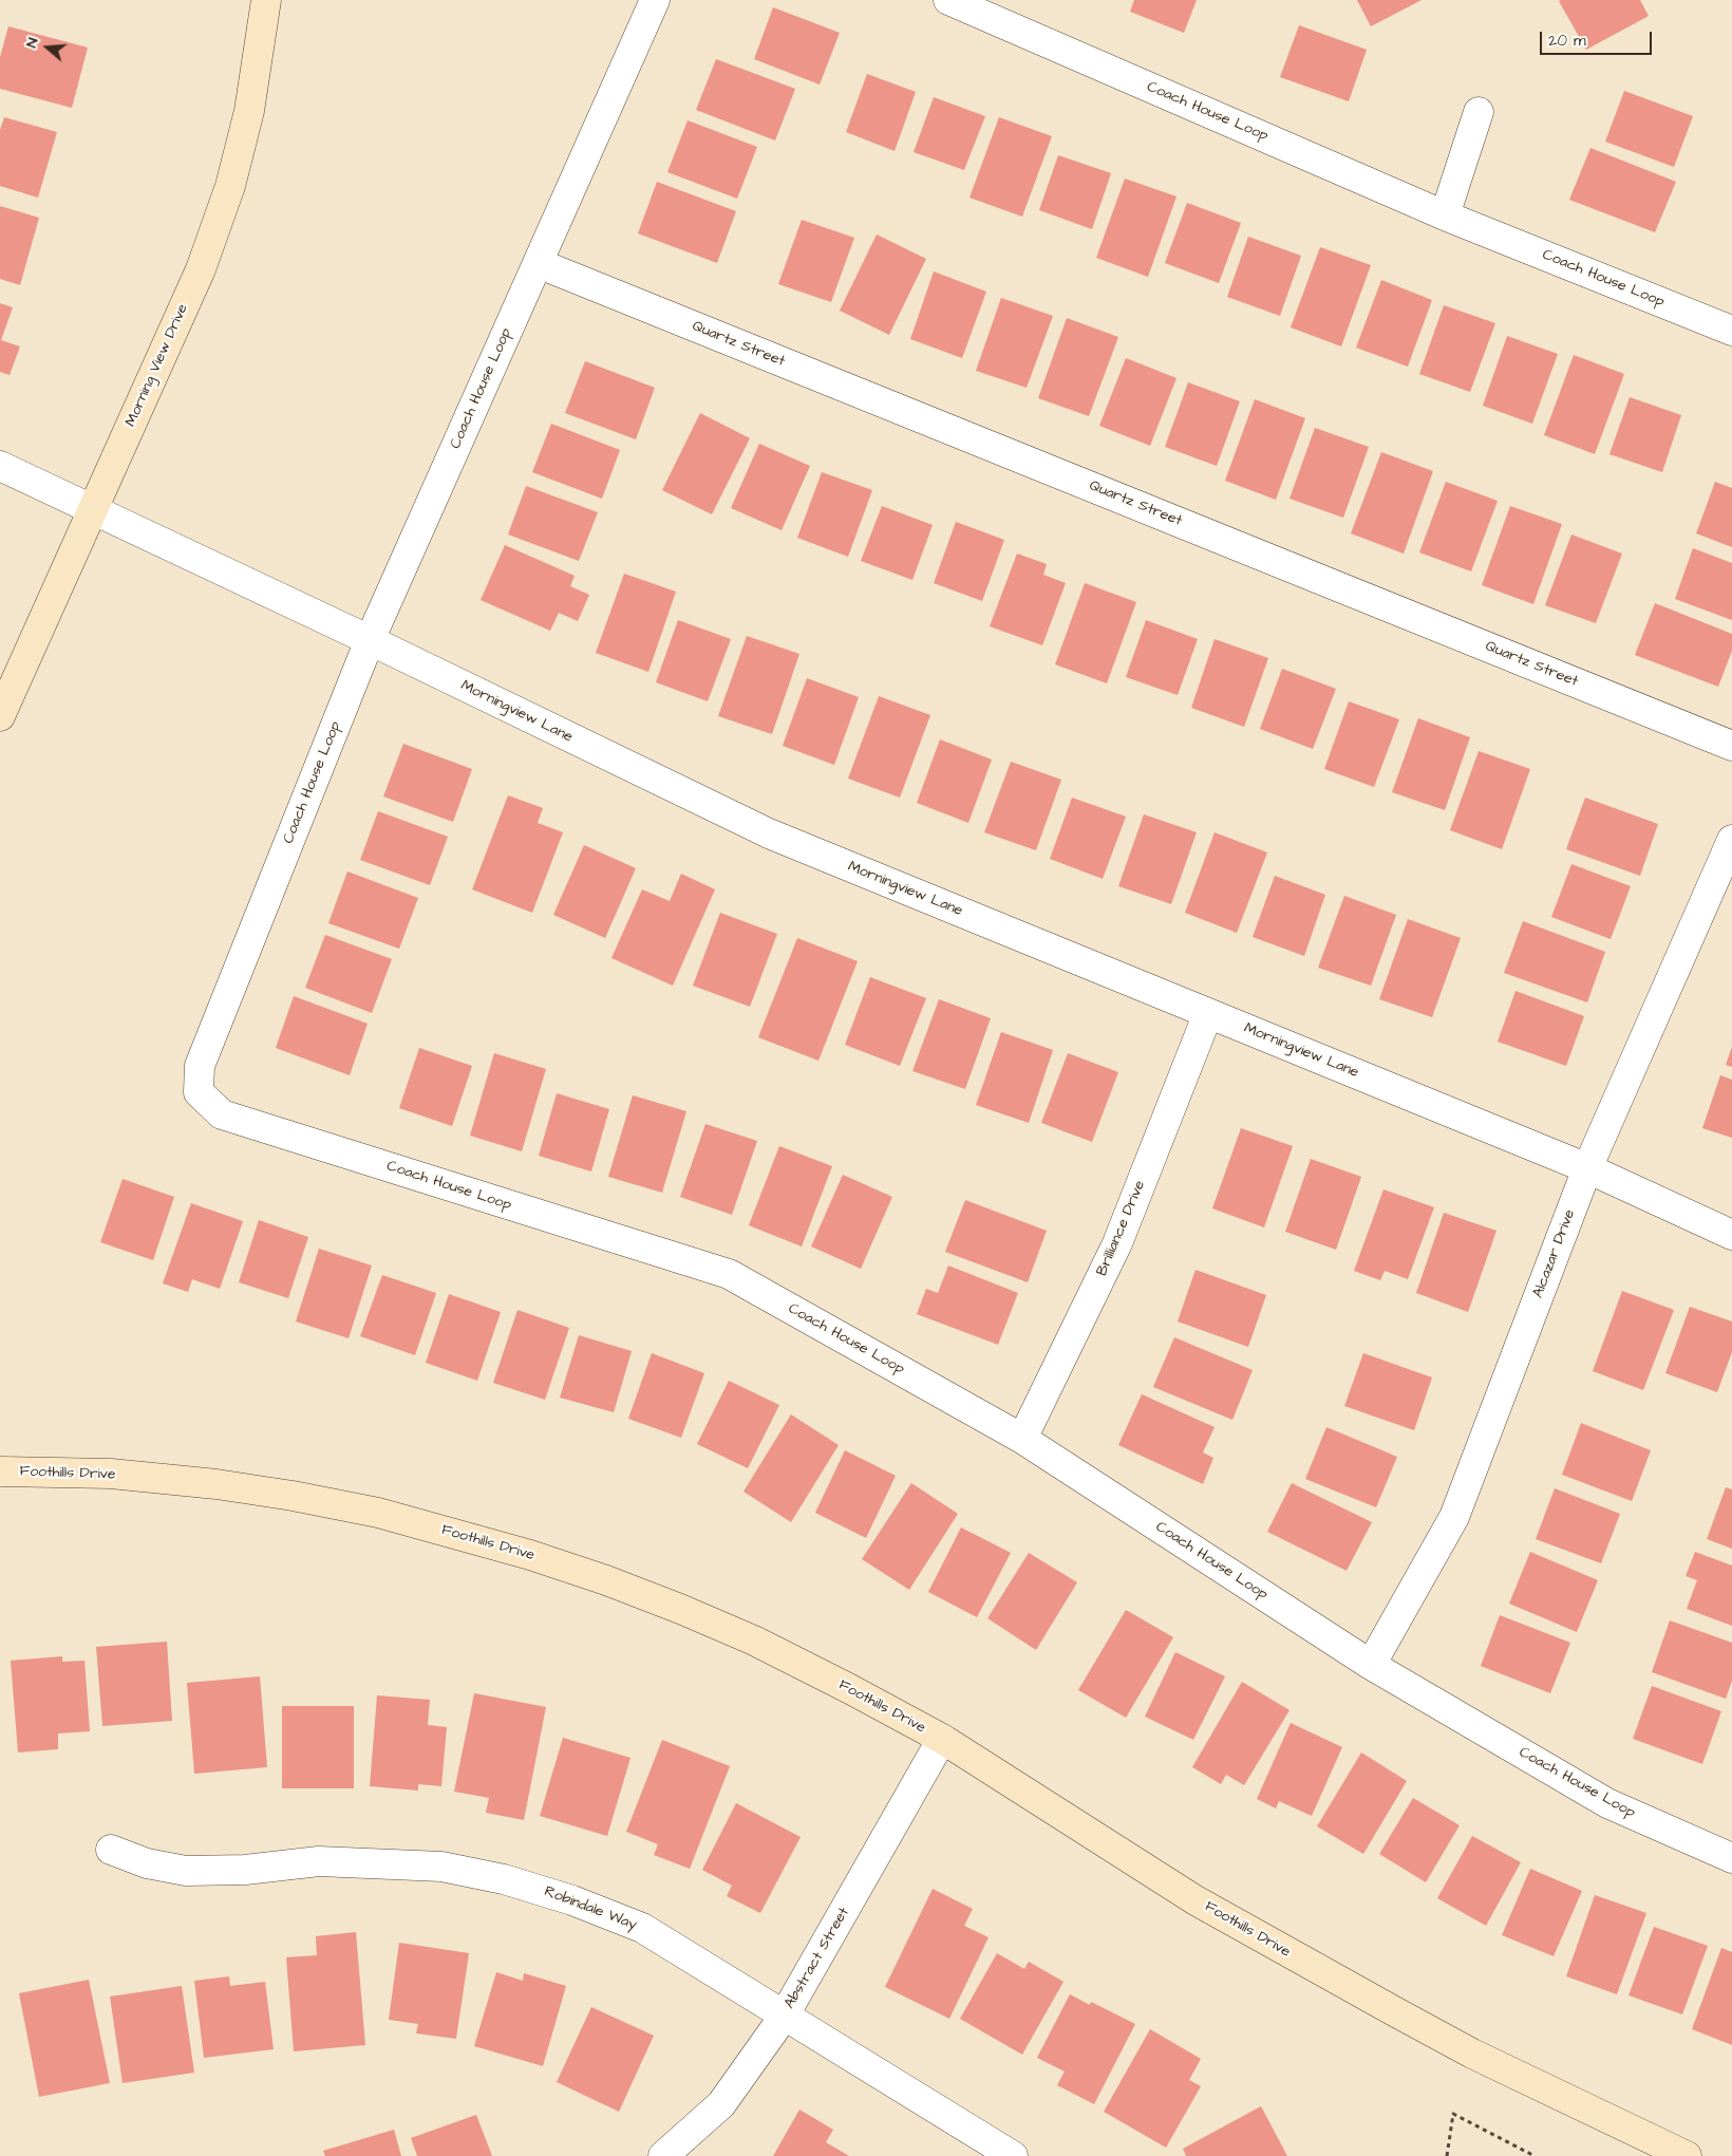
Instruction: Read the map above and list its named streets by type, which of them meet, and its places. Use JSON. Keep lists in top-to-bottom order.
{
  "streets": {
    "street": [
      "Coach House Loop",
      "Quartz Street",
      "Morning View Drive",
      "Morningview Lane",
      "Brilliance Drive",
      "Alcazar Drive",
      "Foothills Drive",
      "Robindale Way",
      "Abstract Street"
    ]
  },
  "crossings": [
    ["Coach House Loop", "Quartz Street"],
    ["Coach House Loop", "Morningview Lane"],
    ["Coach House Loop", "Brilliance Drive"],
    ["Coach House Loop", "Alcazar Drive"],
    ["Morning View Drive", "Morningview Lane"],
    ["Morningview Lane", "Brilliance Drive"],
    ["Morningview Lane", "Alcazar Drive"],
    ["Foothills Drive", "Abstract Street"],
    ["Robindale Way", "Abstract Street"]
  ],
  "scale_bar": "20 m",
  "north": "left"
}
